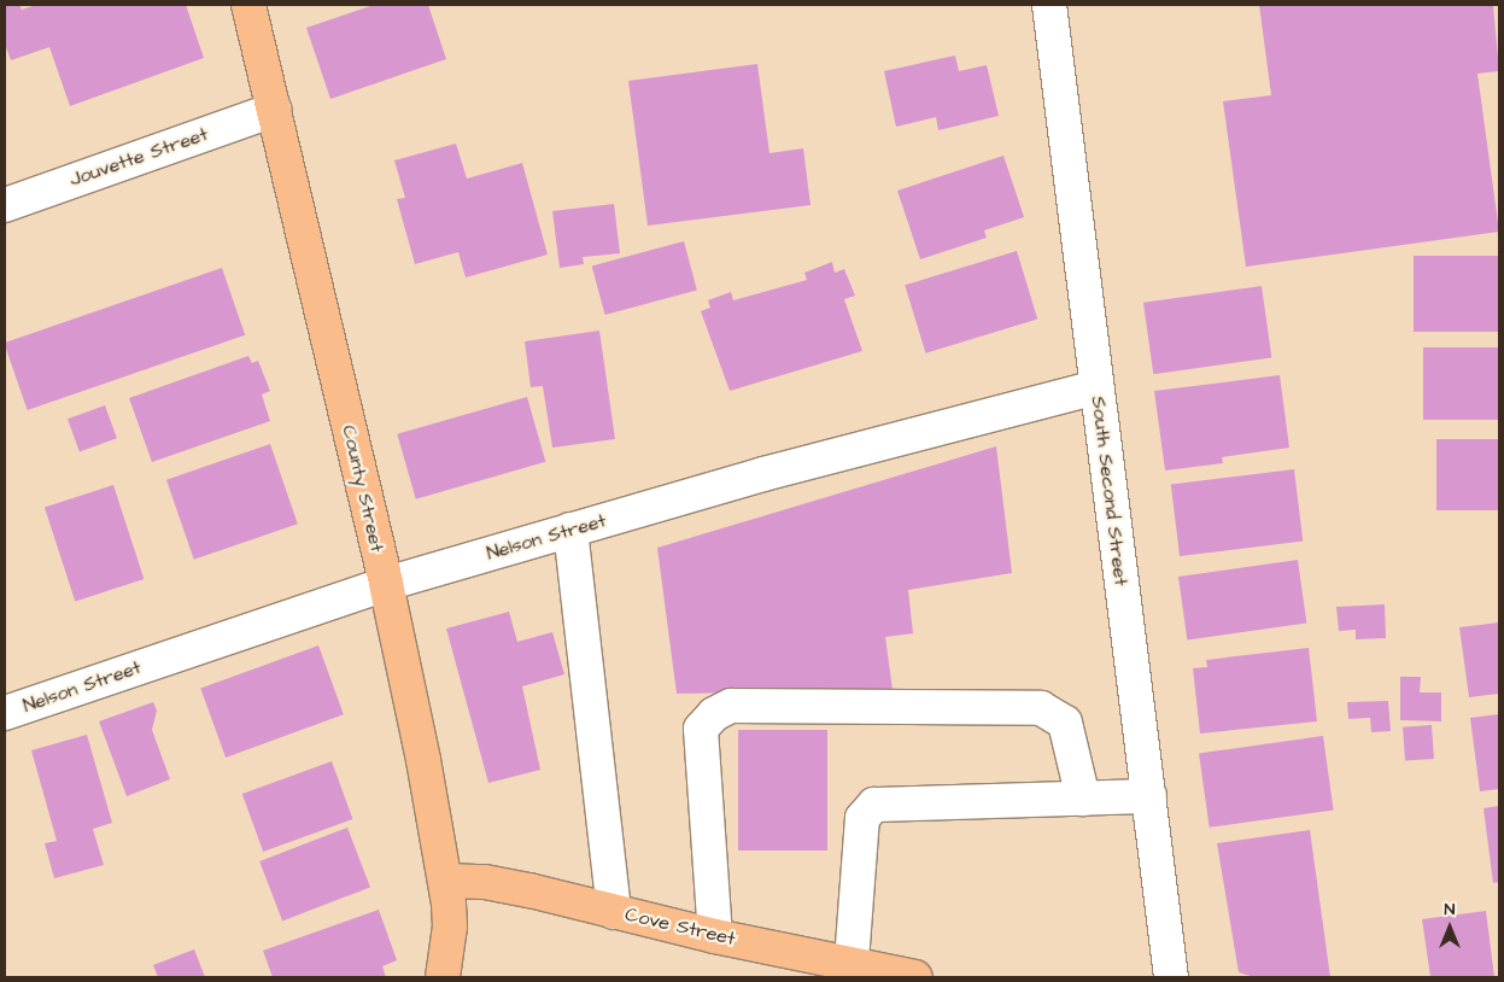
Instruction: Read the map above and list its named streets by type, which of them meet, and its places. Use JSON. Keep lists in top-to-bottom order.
{
  "streets": {
    "main road": ["County Street", "Cove Street"],
    "street": ["Jouvette Street", "South Second Street", "Nelson Street"]
  },
  "crossings": [
    ["Jouvette Street", "County Street"],
    ["County Street", "Nelson Street"],
    ["County Street", "Cove Street"],
    ["South Second Street", "Nelson Street"]
  ],
  "north": "top"
}
